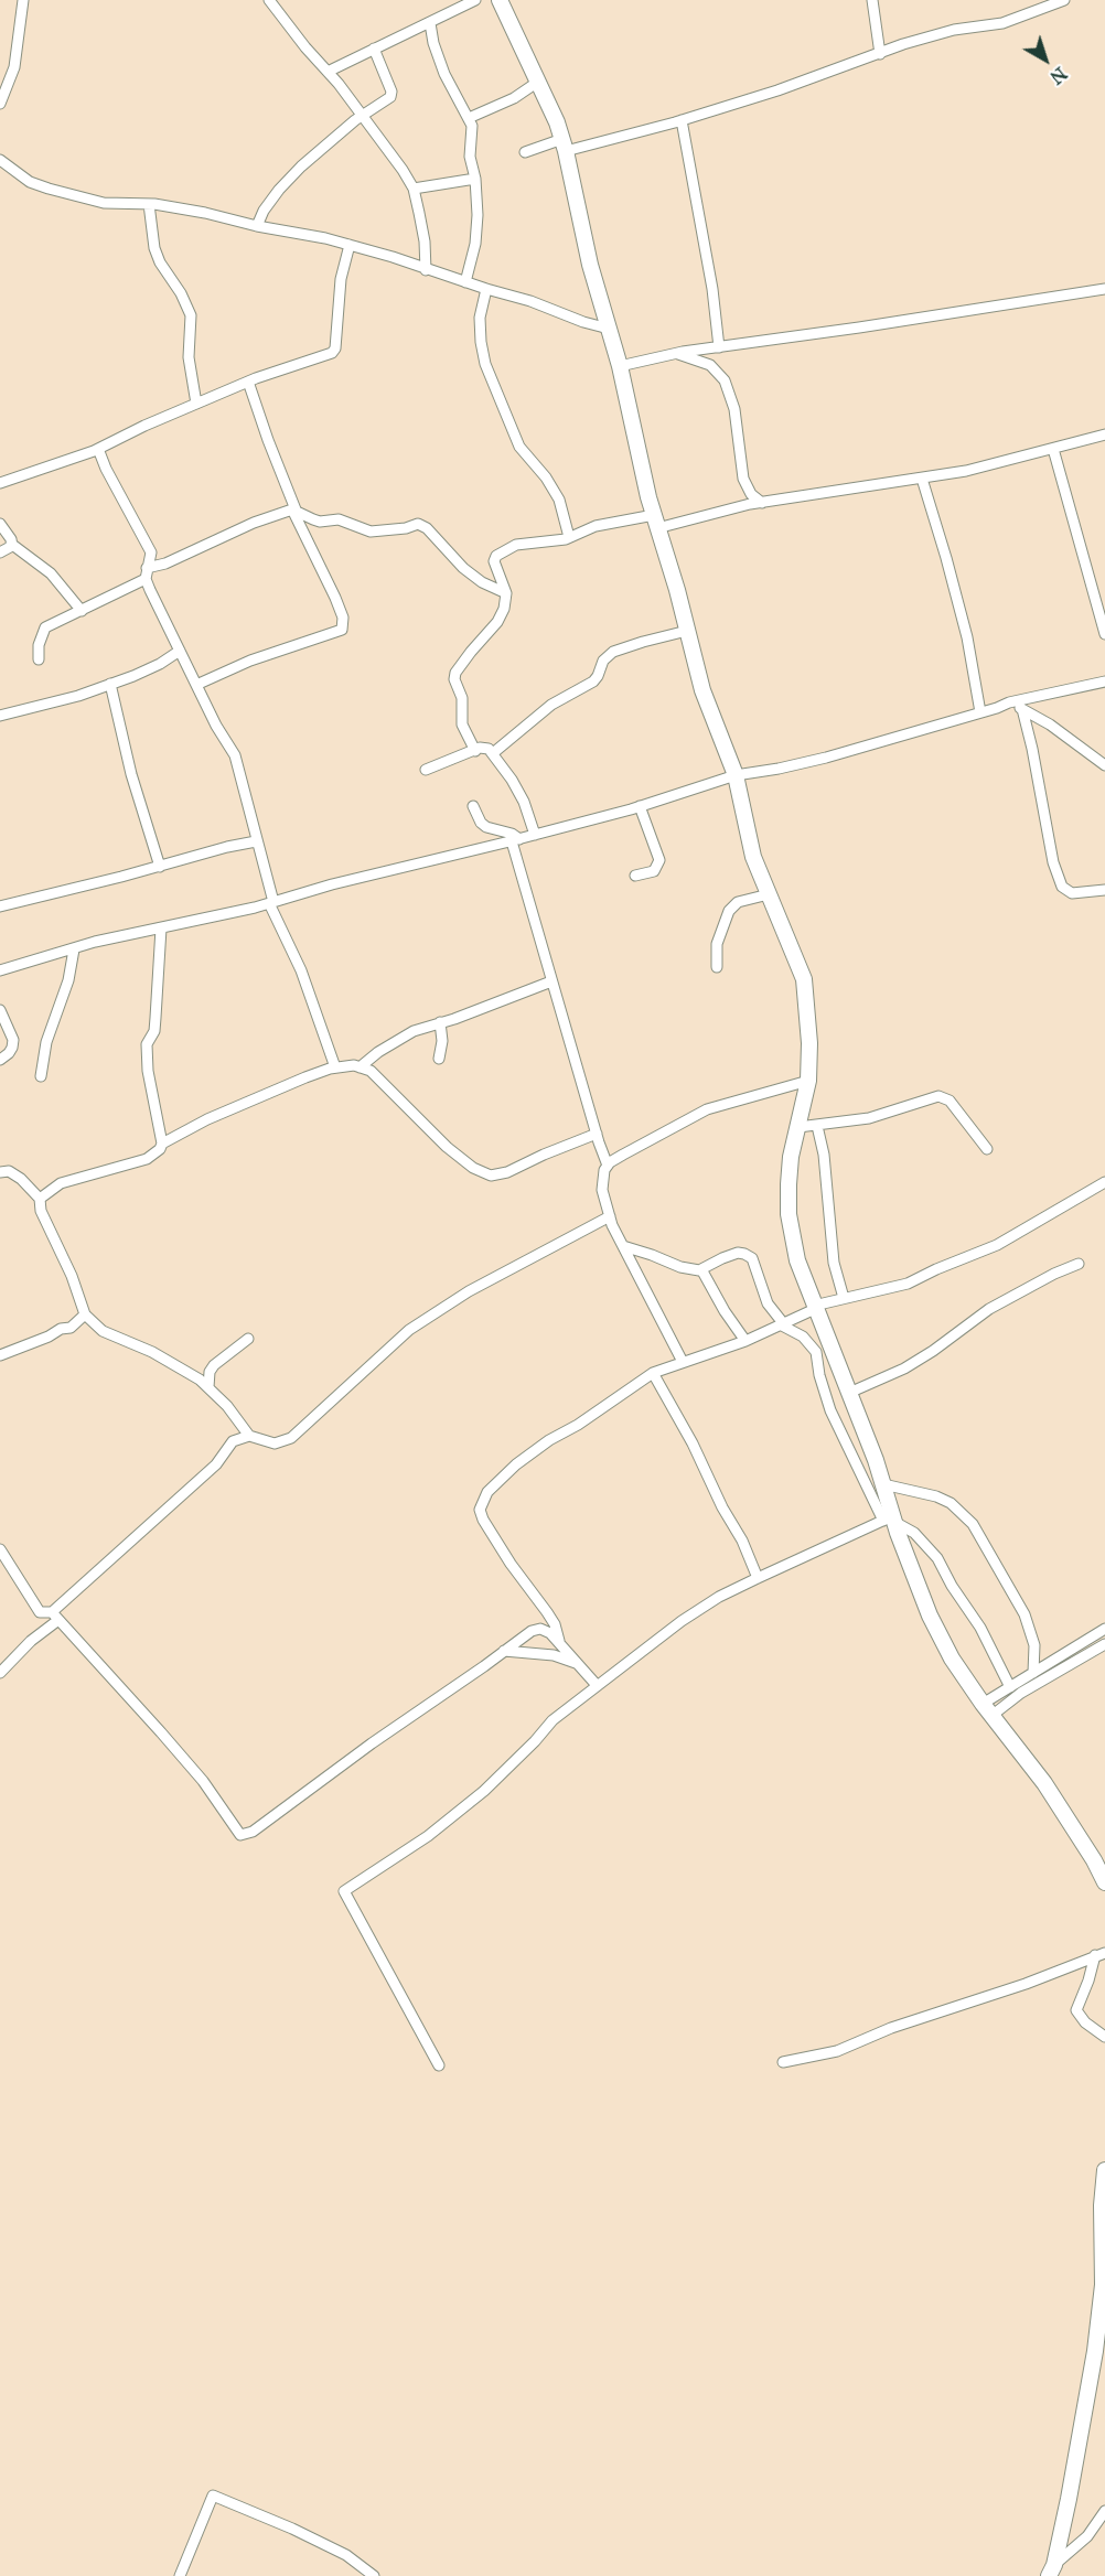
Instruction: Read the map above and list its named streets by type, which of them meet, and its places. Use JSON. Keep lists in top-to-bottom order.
{
  "north": "bottom right"
}
